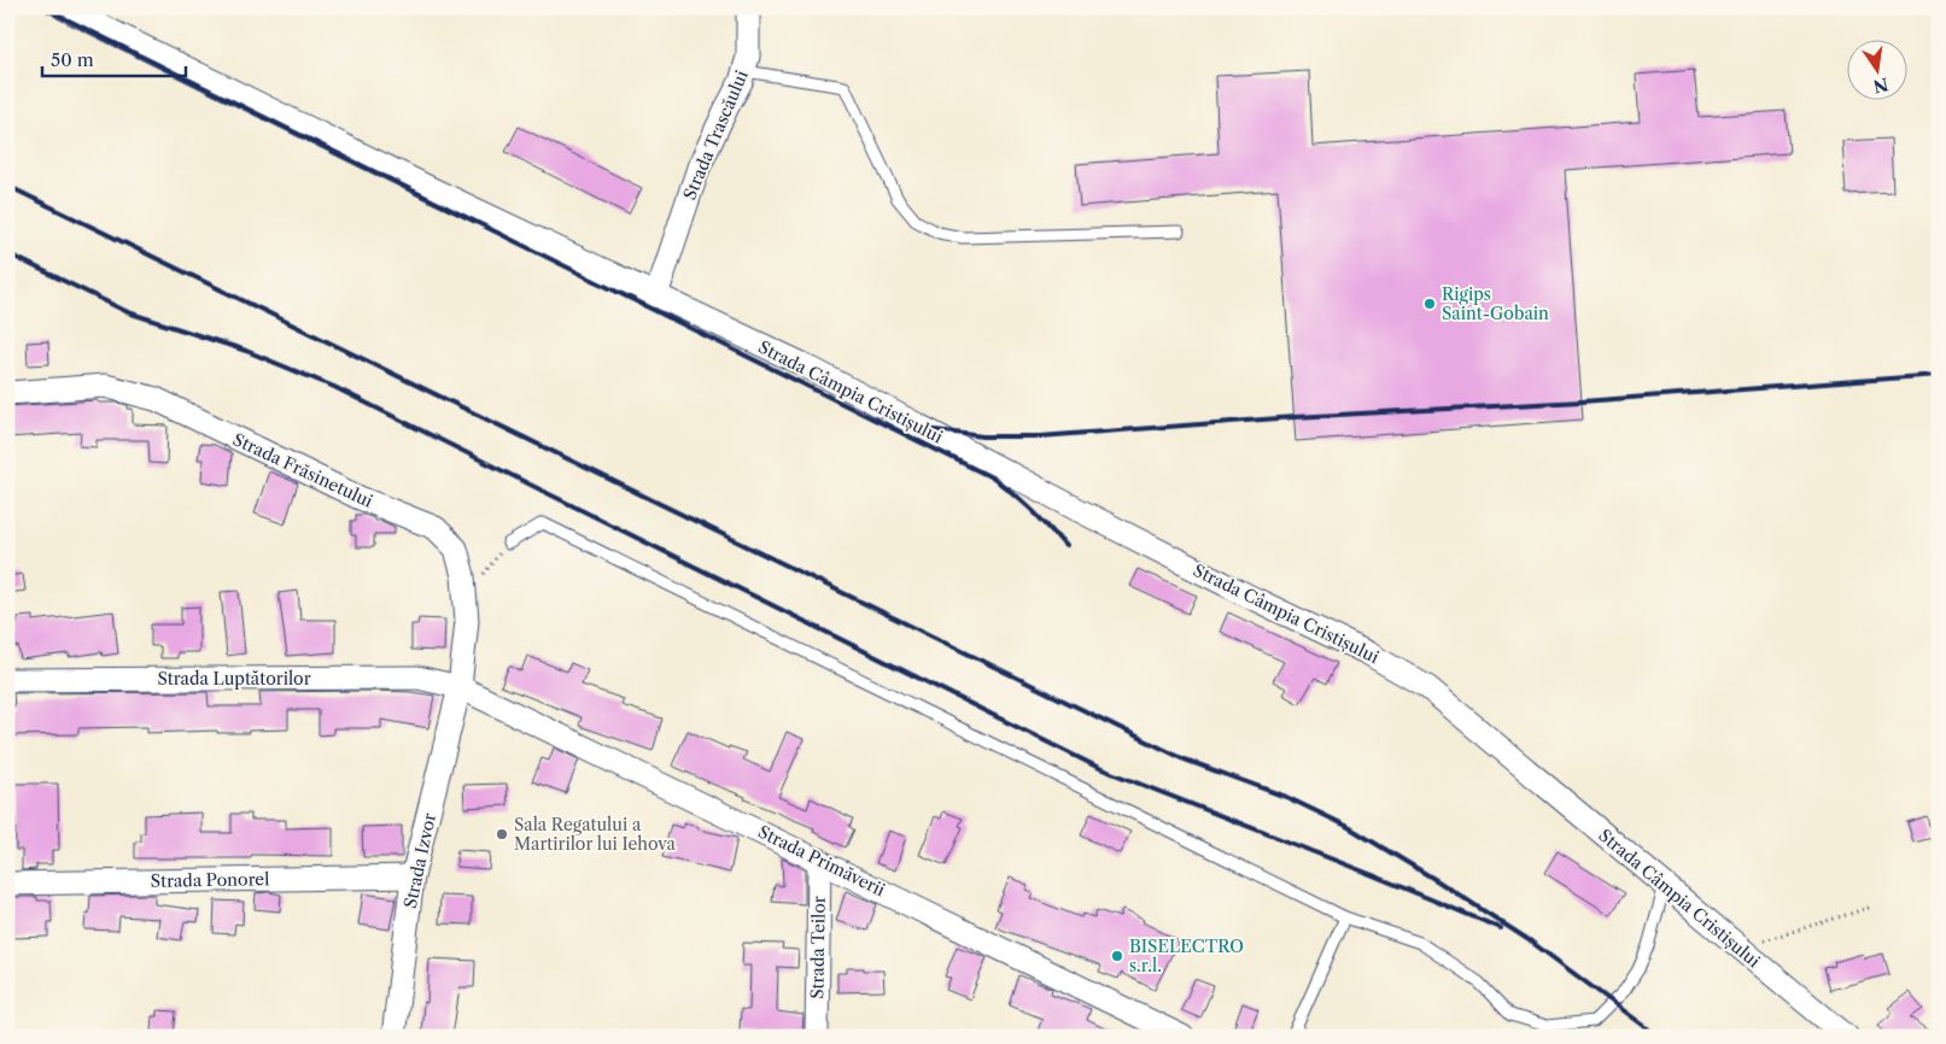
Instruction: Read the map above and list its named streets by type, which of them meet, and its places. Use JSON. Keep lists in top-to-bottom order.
{
  "streets": {
    "street": [
      "Strada Trascăului",
      "Strada Câmpia Cristișului",
      "Strada Frăsinetului",
      "Strada Luptătorilor",
      "Strada Izvor",
      "Strada Primăverii",
      "Strada Ponorel",
      "Strada Teilor"
    ]
  },
  "crossings": [
    ["Strada Trascăului", "Strada Câmpia Cristișului"],
    ["Strada Frăsinetului", "Strada Luptătorilor"],
    ["Strada Frăsinetului", "Strada Izvor"],
    ["Strada Frăsinetului", "Strada Primăverii"],
    ["Strada Luptătorilor", "Strada Izvor"],
    ["Strada Luptătorilor", "Strada Primăverii"],
    ["Strada Izvor", "Strada Primăverii"],
    ["Strada Izvor", "Strada Ponorel"],
    ["Strada Primăverii", "Strada Teilor"]
  ],
  "places": ["Rigips Saint-Gobain", "Sala Regatului a Martirilor lui Iehova", "BISELECTRO s.r.l."],
  "scale_bar": "50 m",
  "north": "bottom"
}
